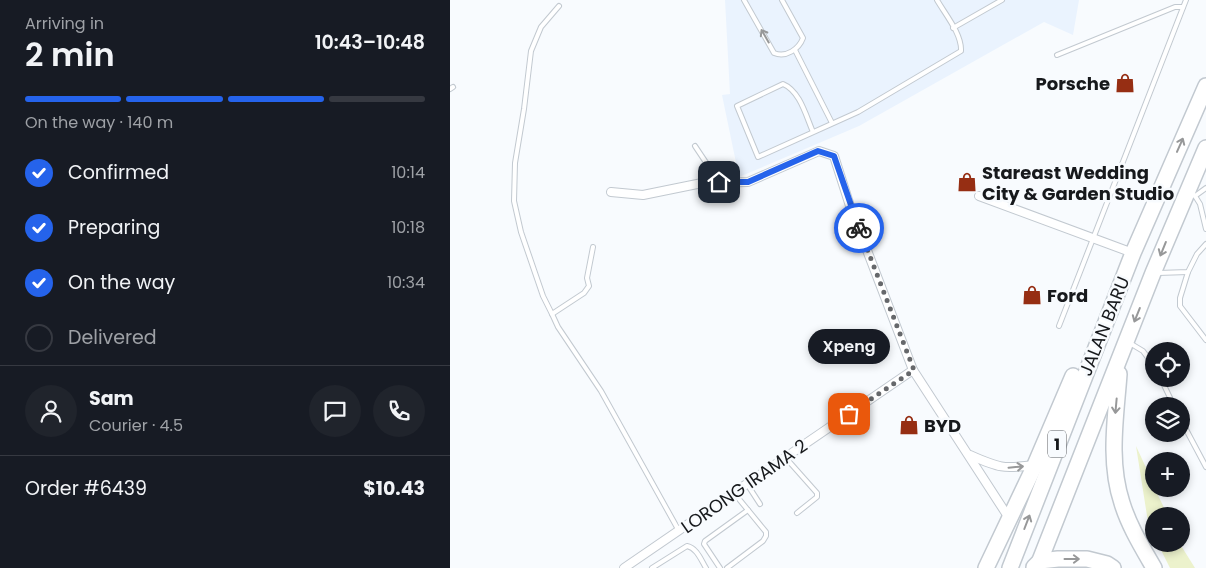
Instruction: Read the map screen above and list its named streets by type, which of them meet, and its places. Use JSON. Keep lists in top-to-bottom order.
{
  "streets": {
    "highway": ["JALAN BARU", "1"],
    "street": ["LORONG IRAMA 2"]
  },
  "places": {
    "shop": [
      "Porsche",
      "Stareast Wedding City & Garden Studio",
      "Ford",
      "BYD"
    ],
    "other": ["Xpeng"]
  },
  "page": {
    "heading": ["2 min", "Arriving in", "10:43–10:48"],
    "panel": [
      "Sam",
      "Courier · 4.5",
      "Order #6439",
      "$10.43"
    ],
    "bar": "On the way · 140 m",
    "list": [
      ["Confirmed", "10:14"],
      ["Preparing", "10:18"],
      ["On the way", "10:34"],
      "Delivered"
    ],
    "bubble": "Xpeng",
    "map_buttons": ["+", "−"]
  }
}
